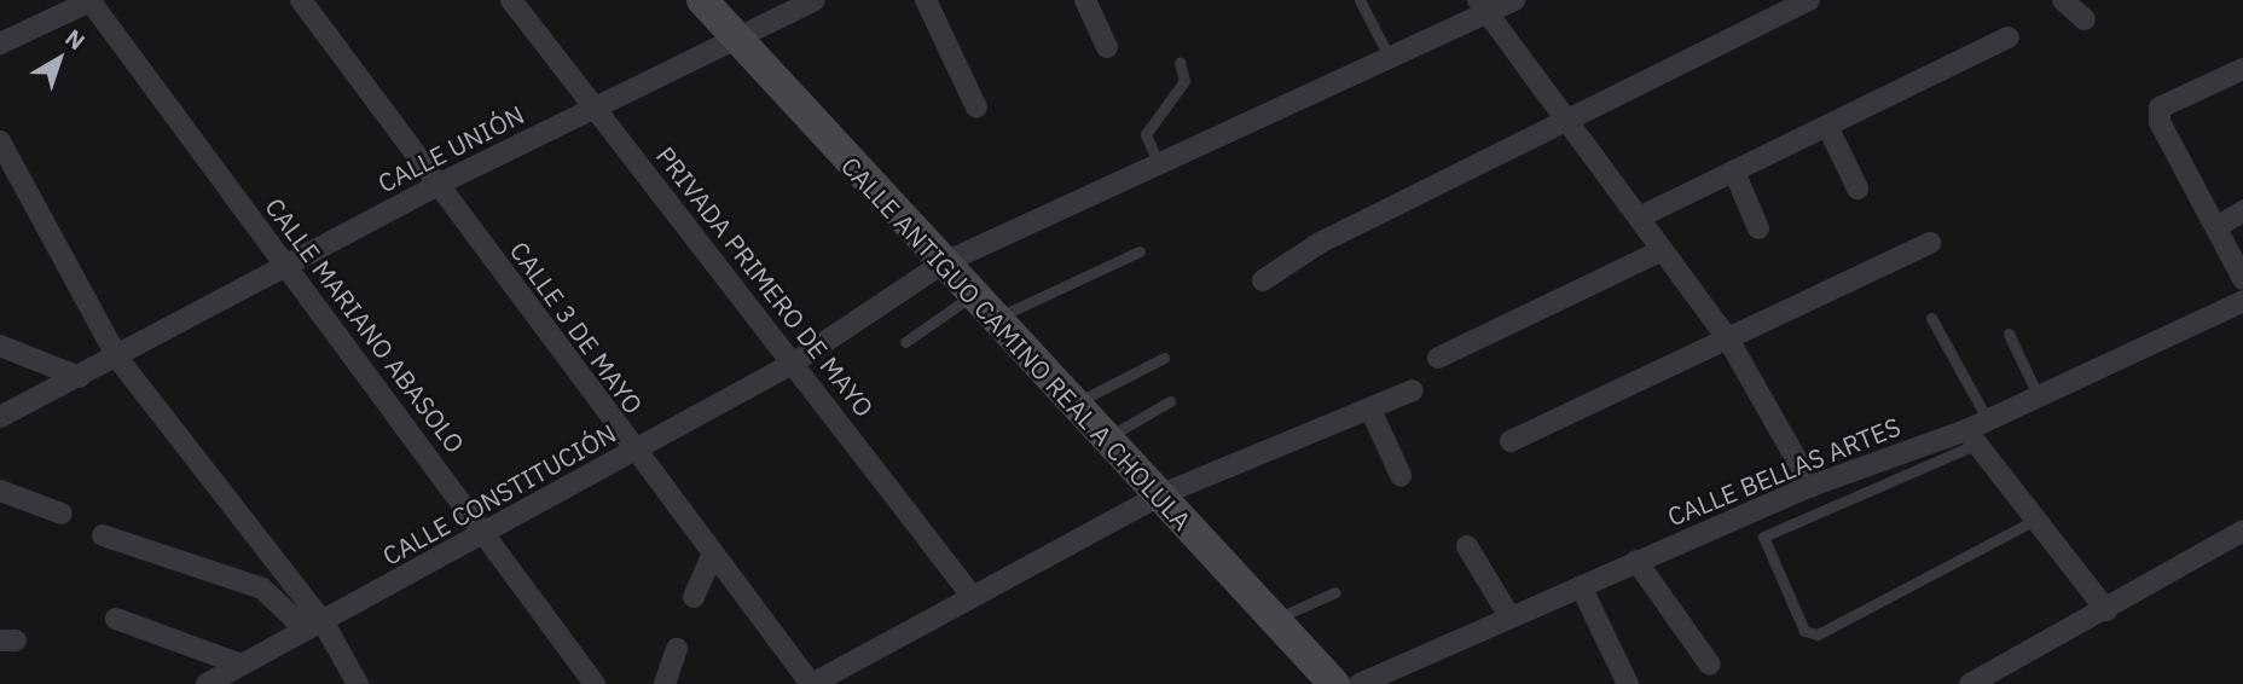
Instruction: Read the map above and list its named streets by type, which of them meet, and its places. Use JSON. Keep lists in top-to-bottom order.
{
  "streets": {
    "main road": ["CALLE ANTIGUO CAMINO REAL A CHOLULA"],
    "street": [
      "CALLE UNIÓN",
      "PRIVADA PRIMERO DE MAYO",
      "CALLE MARIANO ABASOLO",
      "CALLE 3 DE MAYO",
      "CALLE BELLAS ARTES",
      "CALLE CONSTITUCIÓN"
    ]
  },
  "crossings": [
    ["CALLE UNIÓN", "PRIVADA PRIMERO DE MAYO"],
    ["CALLE UNIÓN", "CALLE MARIANO ABASOLO"],
    ["CALLE UNIÓN", "CALLE 3 DE MAYO"],
    ["CALLE UNIÓN", "CALLE ANTIGUO CAMINO REAL A CHOLULA"],
    ["PRIVADA PRIMERO DE MAYO", "CALLE CONSTITUCIÓN"],
    ["CALLE MARIANO ABASOLO", "CALLE CONSTITUCIÓN"],
    ["CALLE 3 DE MAYO", "CALLE CONSTITUCIÓN"],
    ["CALLE ANTIGUO CAMINO REAL A CHOLULA", "CALLE CONSTITUCIÓN"]
  ],
  "north": "top right"
}
